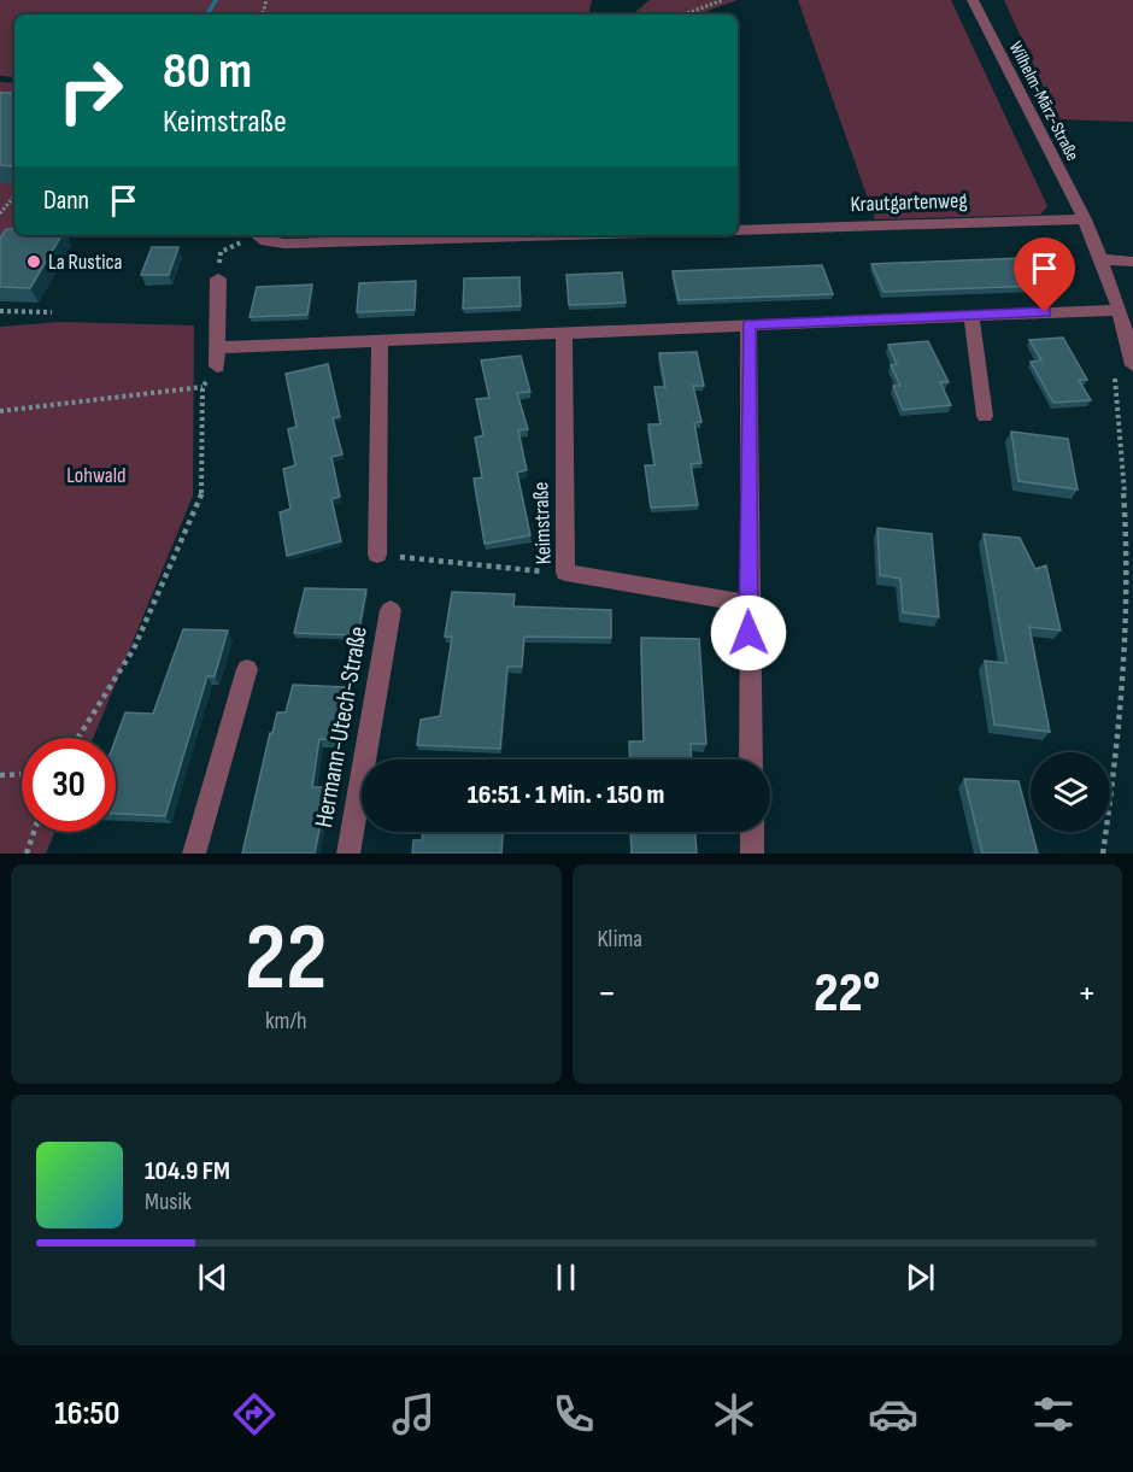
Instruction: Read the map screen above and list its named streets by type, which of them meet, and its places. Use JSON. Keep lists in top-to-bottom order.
{
  "streets": {
    "street": [
      "Wilhelm-März-Straße",
      "Krautgartenweg",
      "Keimstraße",
      "Hermann-Utech-Straße"
    ]
  },
  "crossings": [
    ["Wilhelm-März-Straße", "Krautgartenweg"]
  ],
  "parks": ["Lohwald"],
  "places": ["La Rustica"],
  "page": {
    "turn": ["80 m", "Keimstraße"],
    "then": "Dann",
    "limit": "30",
    "trip": "16:51 · 1 Min. · 150 m",
    "tile": [
      ["22", "km/h"],
      "Klima"
    ],
    "heat": ["−", "22°", "+"],
    "song": ["104.9 FM", "Musik"],
    "tabs": "16:50"
  }
}
